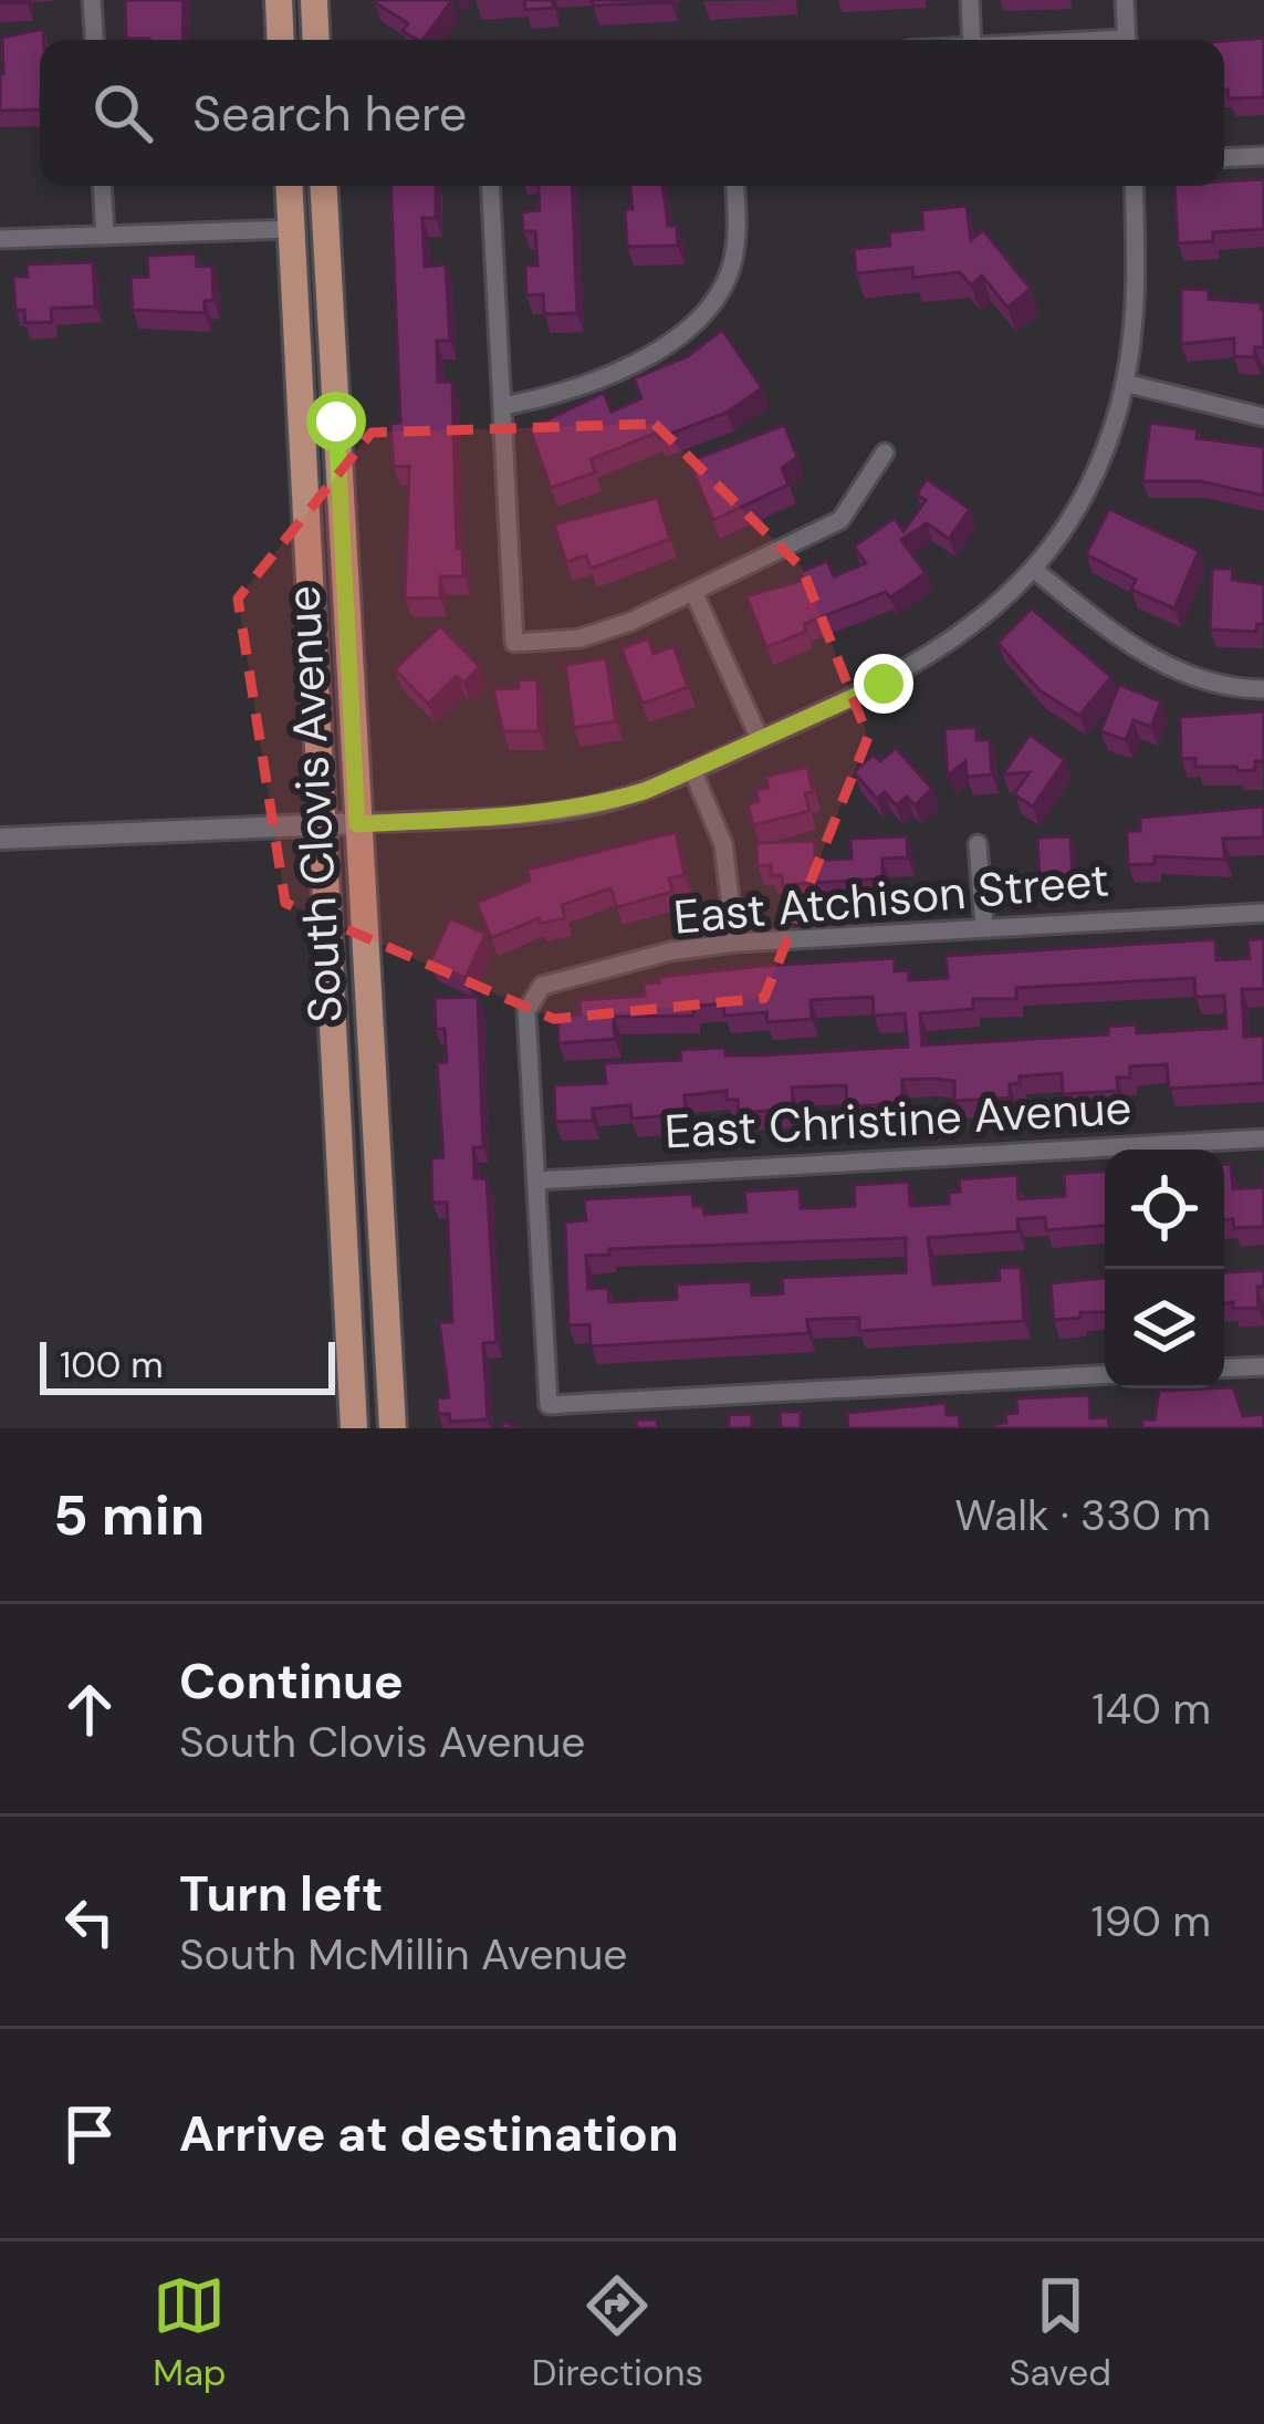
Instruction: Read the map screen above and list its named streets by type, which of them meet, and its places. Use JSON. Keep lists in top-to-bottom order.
{
  "streets": {
    "main road": ["South Clovis Avenue"],
    "street": ["East Atchison Street", "East Christine Avenue"]
  },
  "crossings": [
    ["East Atchison Street", "East Christine Avenue"]
  ],
  "scale_bar": "100 m",
  "page": {
    "search": "Search here",
    "scale": "100 m",
    "heading": ["5 min", "Walk · 330 m"],
    "list": [
      ["Continue", "South Clovis Avenue", "140 m"],
      ["Turn left", "South McMillin Avenue", "190 m"],
      "Arrive at destination"
    ],
    "nav": ["Map", "Directions", "Saved"]
  }
}
